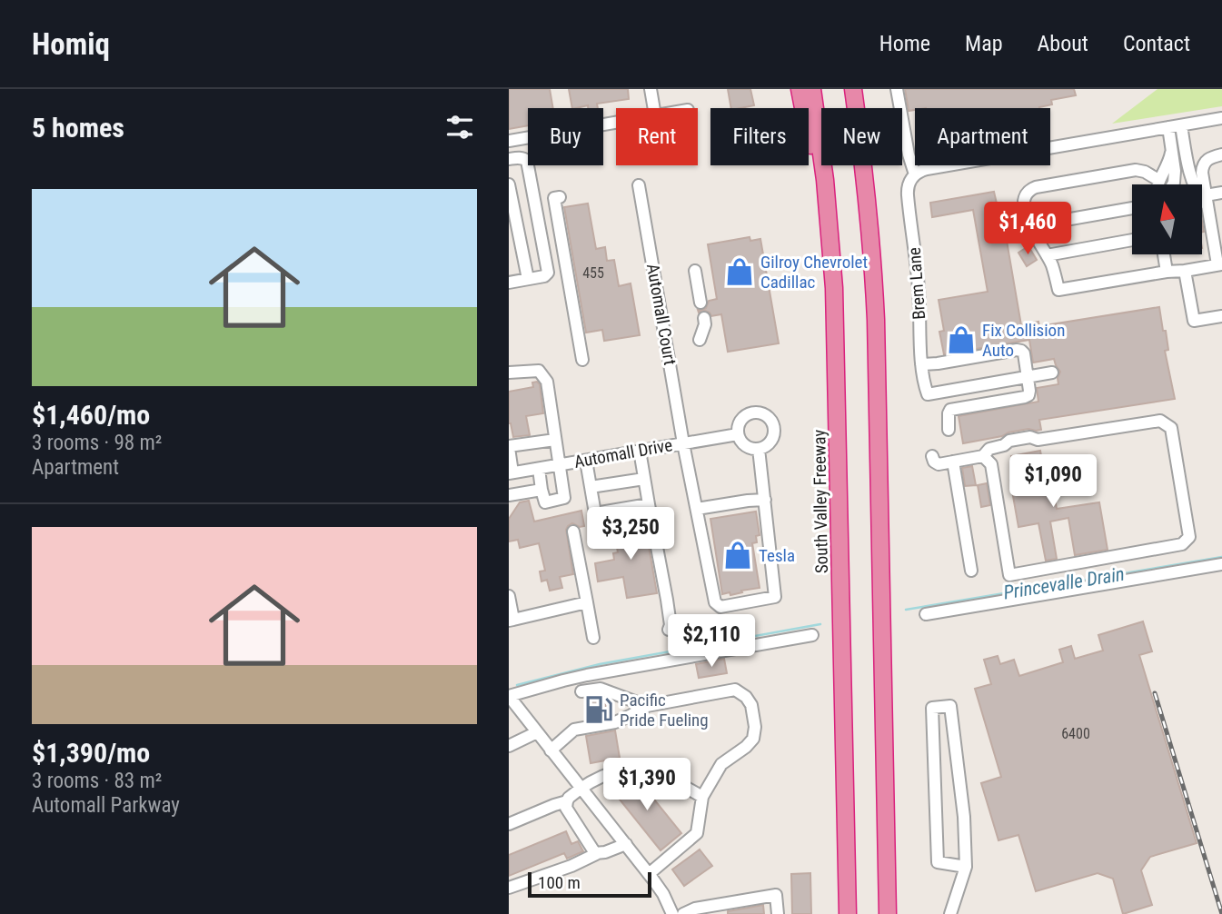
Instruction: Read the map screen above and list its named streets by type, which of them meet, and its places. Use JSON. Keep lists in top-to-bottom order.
{
  "streets": {
    "highway": ["South Valley Freeway"],
    "street": ["Brem Lane", "Automall Court", "Automall Drive"]
  },
  "crossings": [
    ["Automall Court", "Automall Drive"]
  ],
  "water": ["Princevalle Drain"],
  "places": {
    "shop": ["Gilroy Chevrolet Cadillac", "Fix Collision Auto", "Tesla"],
    "fuel station": ["Pacific Pride Fueling"]
  },
  "house_numbers": ["455", "6400"],
  "scale_bar": "100 m",
  "north": "top",
  "page": {
    "header": "Homiq",
    "nav": [
      "Home",
      "Map",
      "About",
      "Contact"
    ],
    "heading": "5 homes",
    "chip": [
      "Buy",
      "Rent",
      "Filters",
      "New",
      "Apartment"
    ],
    "list": [
      {
        "name": "$1,460/mo",
        "note": "3 rooms · 98 m² · Apartment"
      },
      {
        "name": "$1,390/mo",
        "note": "3 rooms · 83 m² · Automall Parkway"
      }
    ],
    "price": [
      "$1,460",
      "$1,090",
      "$3,250",
      "$2,110",
      "$1,390"
    ],
    "scale": "100 m"
  }
}
